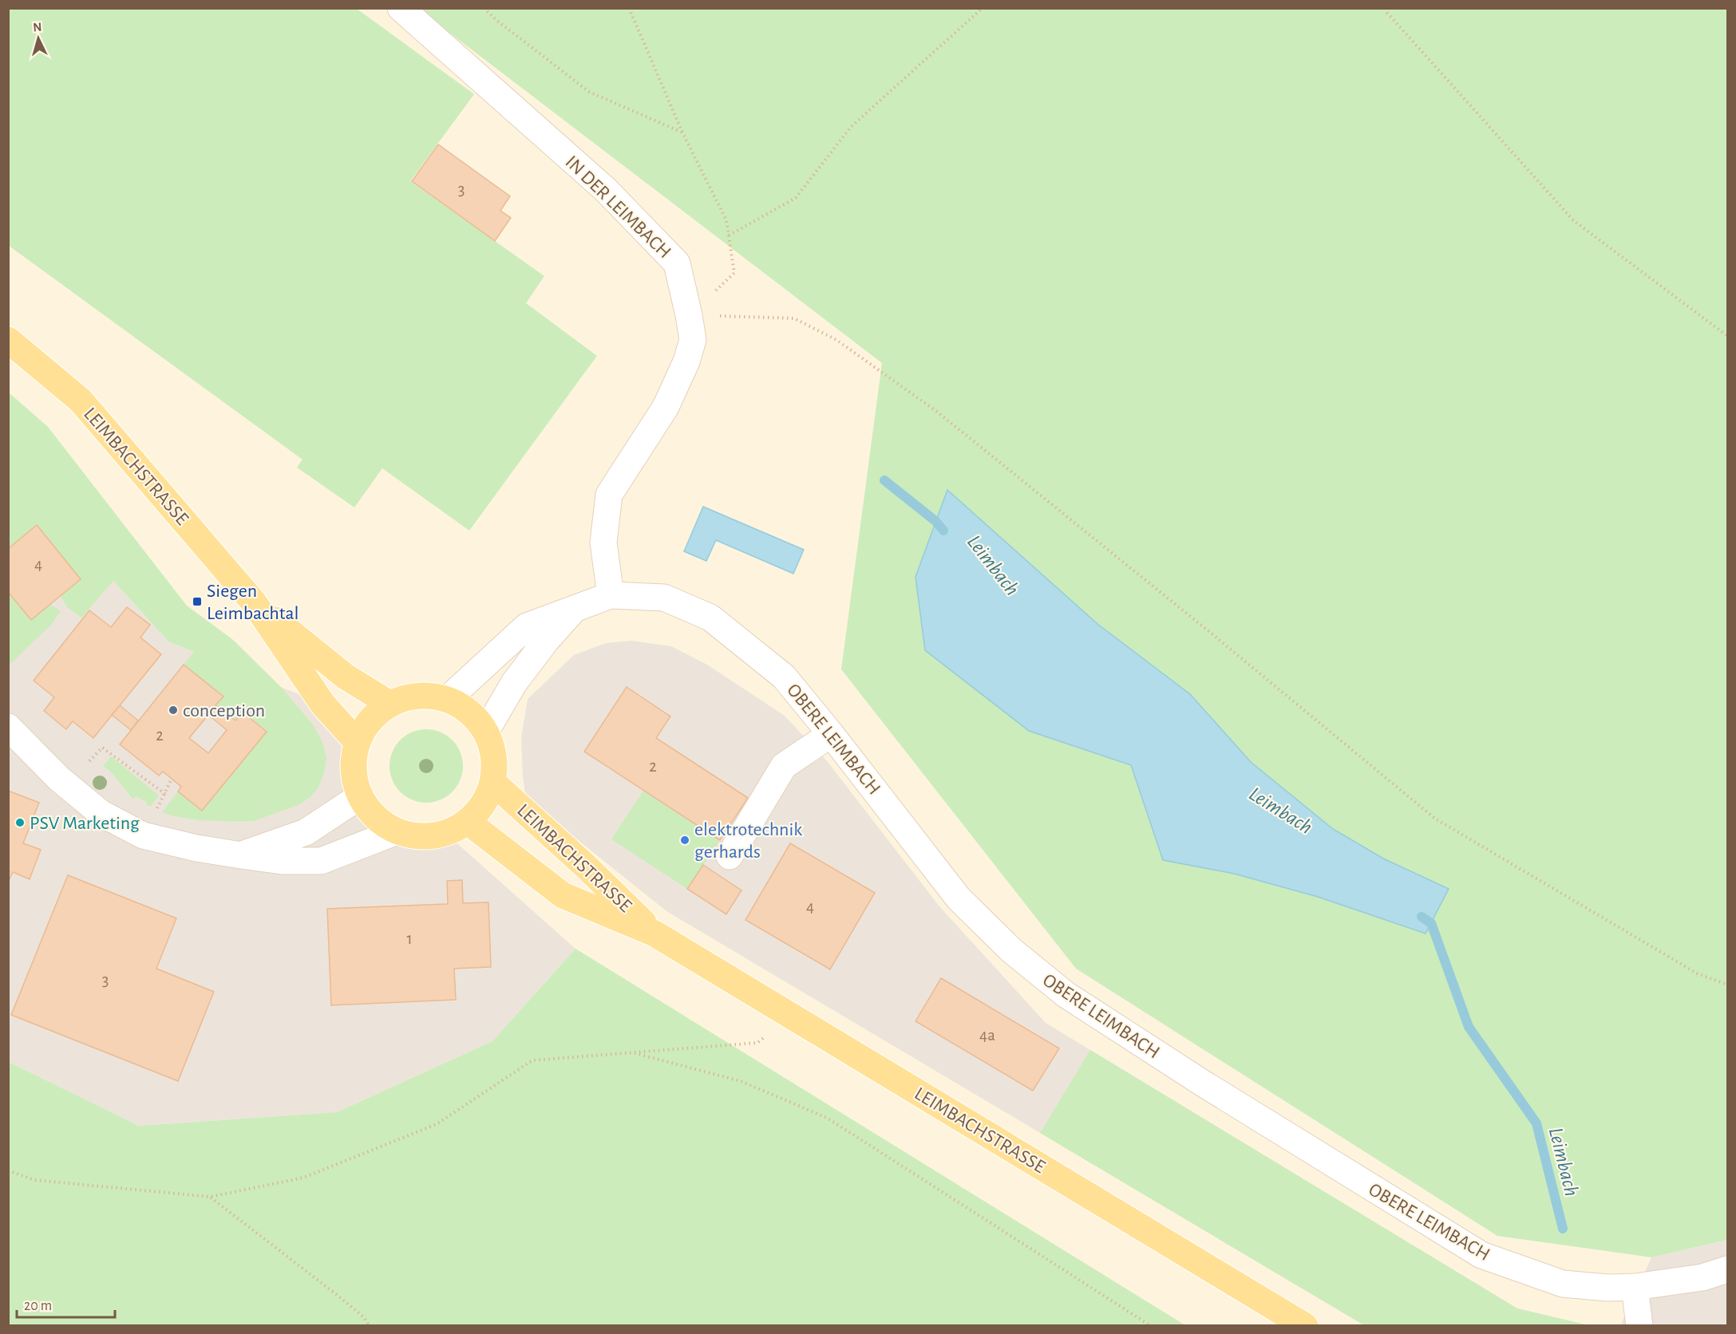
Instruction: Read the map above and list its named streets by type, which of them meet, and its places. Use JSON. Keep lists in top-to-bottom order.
{
  "streets": {
    "main road": ["LEIMBACHSTRASSE"],
    "street": ["IN DER LEIMBACH", "OBERE LEIMBACH"]
  },
  "crossings": [
    ["IN DER LEIMBACH", "OBERE LEIMBACH"],
    ["LEIMBACHSTRASSE", "OBERE LEIMBACH"]
  ],
  "water": ["Leimbach"],
  "places": {
    "transit": ["Siegen Leimbachtal"],
    "other": ["conception", "PSV Marketing", "elektrotechnik gerhards"]
  },
  "house_numbers": [
    "3",
    "4",
    "2",
    "2",
    "4",
    "1",
    "3",
    "4a"
  ],
  "scale_bar": "20 m",
  "north": "top"
}
